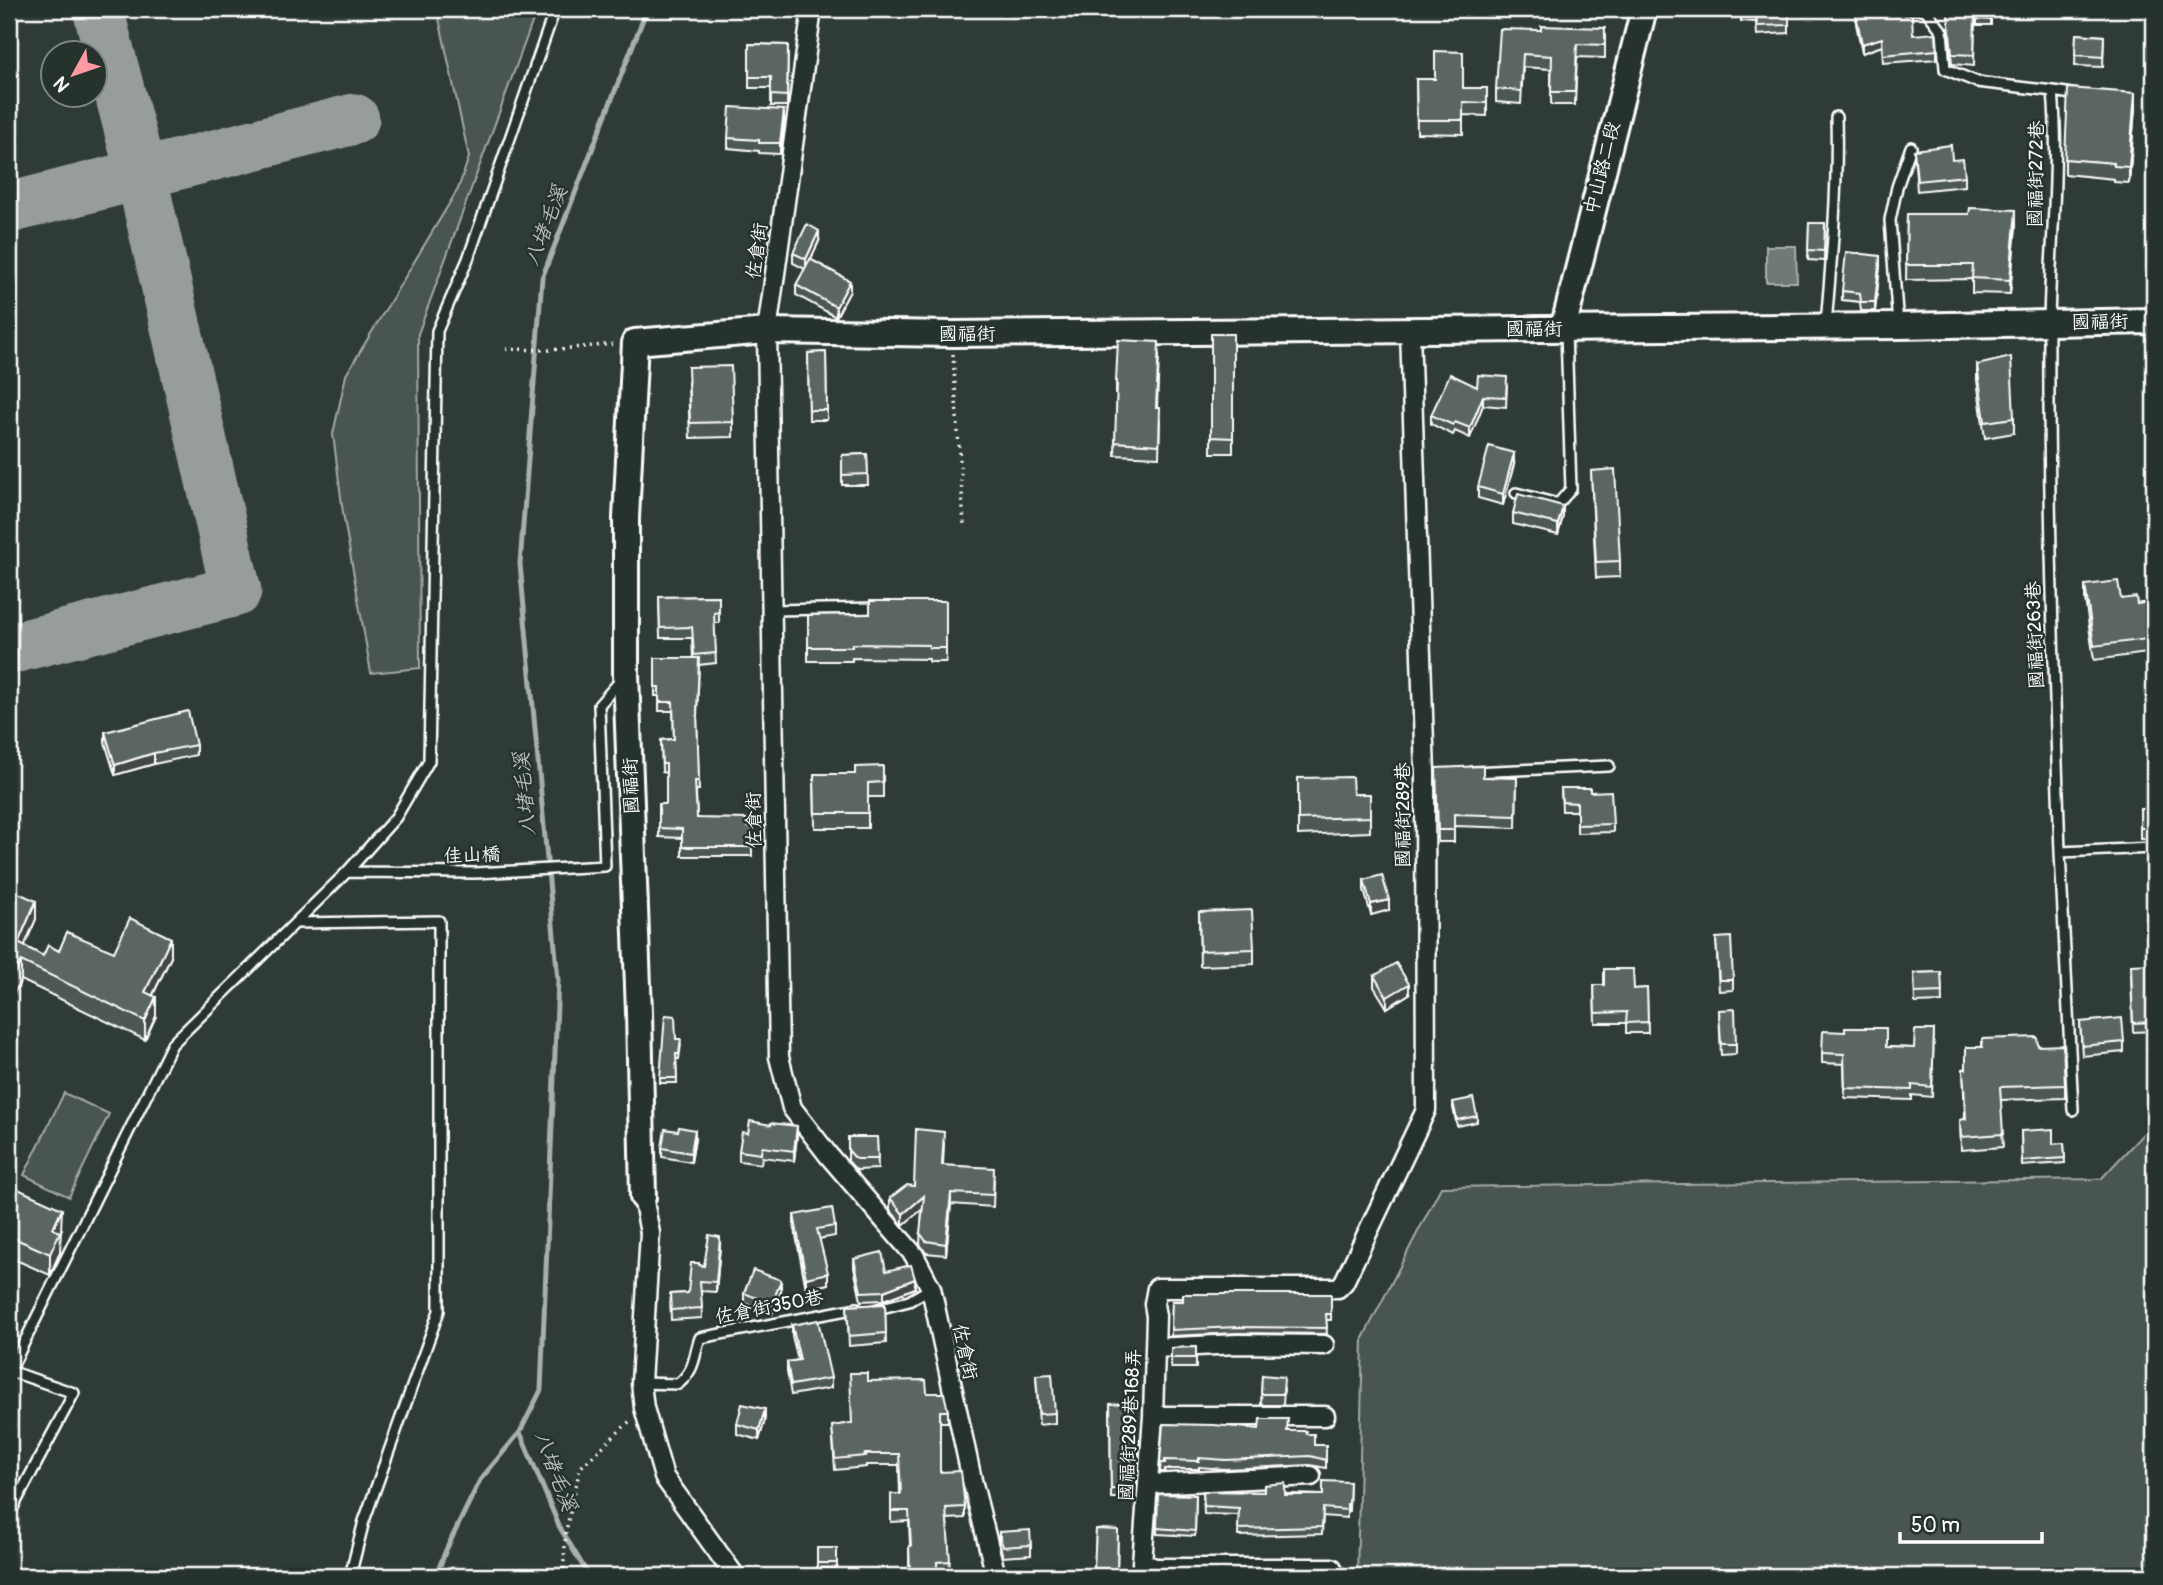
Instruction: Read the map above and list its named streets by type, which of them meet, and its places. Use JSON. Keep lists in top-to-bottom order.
{
  "streets": {
    "street": [
      "中山路二段",
      "佐倉街",
      "國福街",
      "國福街289巷",
      "國福街289巷168弄"
    ],
    "lane": [
      "國福街272巷",
      "國福街263巷",
      "佳山橋",
      "佐倉街350巷"
    ]
  },
  "crossings": [
    ["中山路二段", "國福街"],
    ["國福街272巷", "國福街"],
    ["國福街272巷", "國福街263巷"],
    ["佐倉街", "國福街"],
    ["佐倉街", "佐倉街350巷"],
    ["國福街", "國福街263巷"],
    ["國福街", "國福街289巷"],
    ["國福街", "佳山橋"],
    ["國福街289巷", "國福街289巷168弄"]
  ],
  "water": ["八堵毛溪"],
  "scale_bar": "50 m",
  "north": "bottom left"
}
